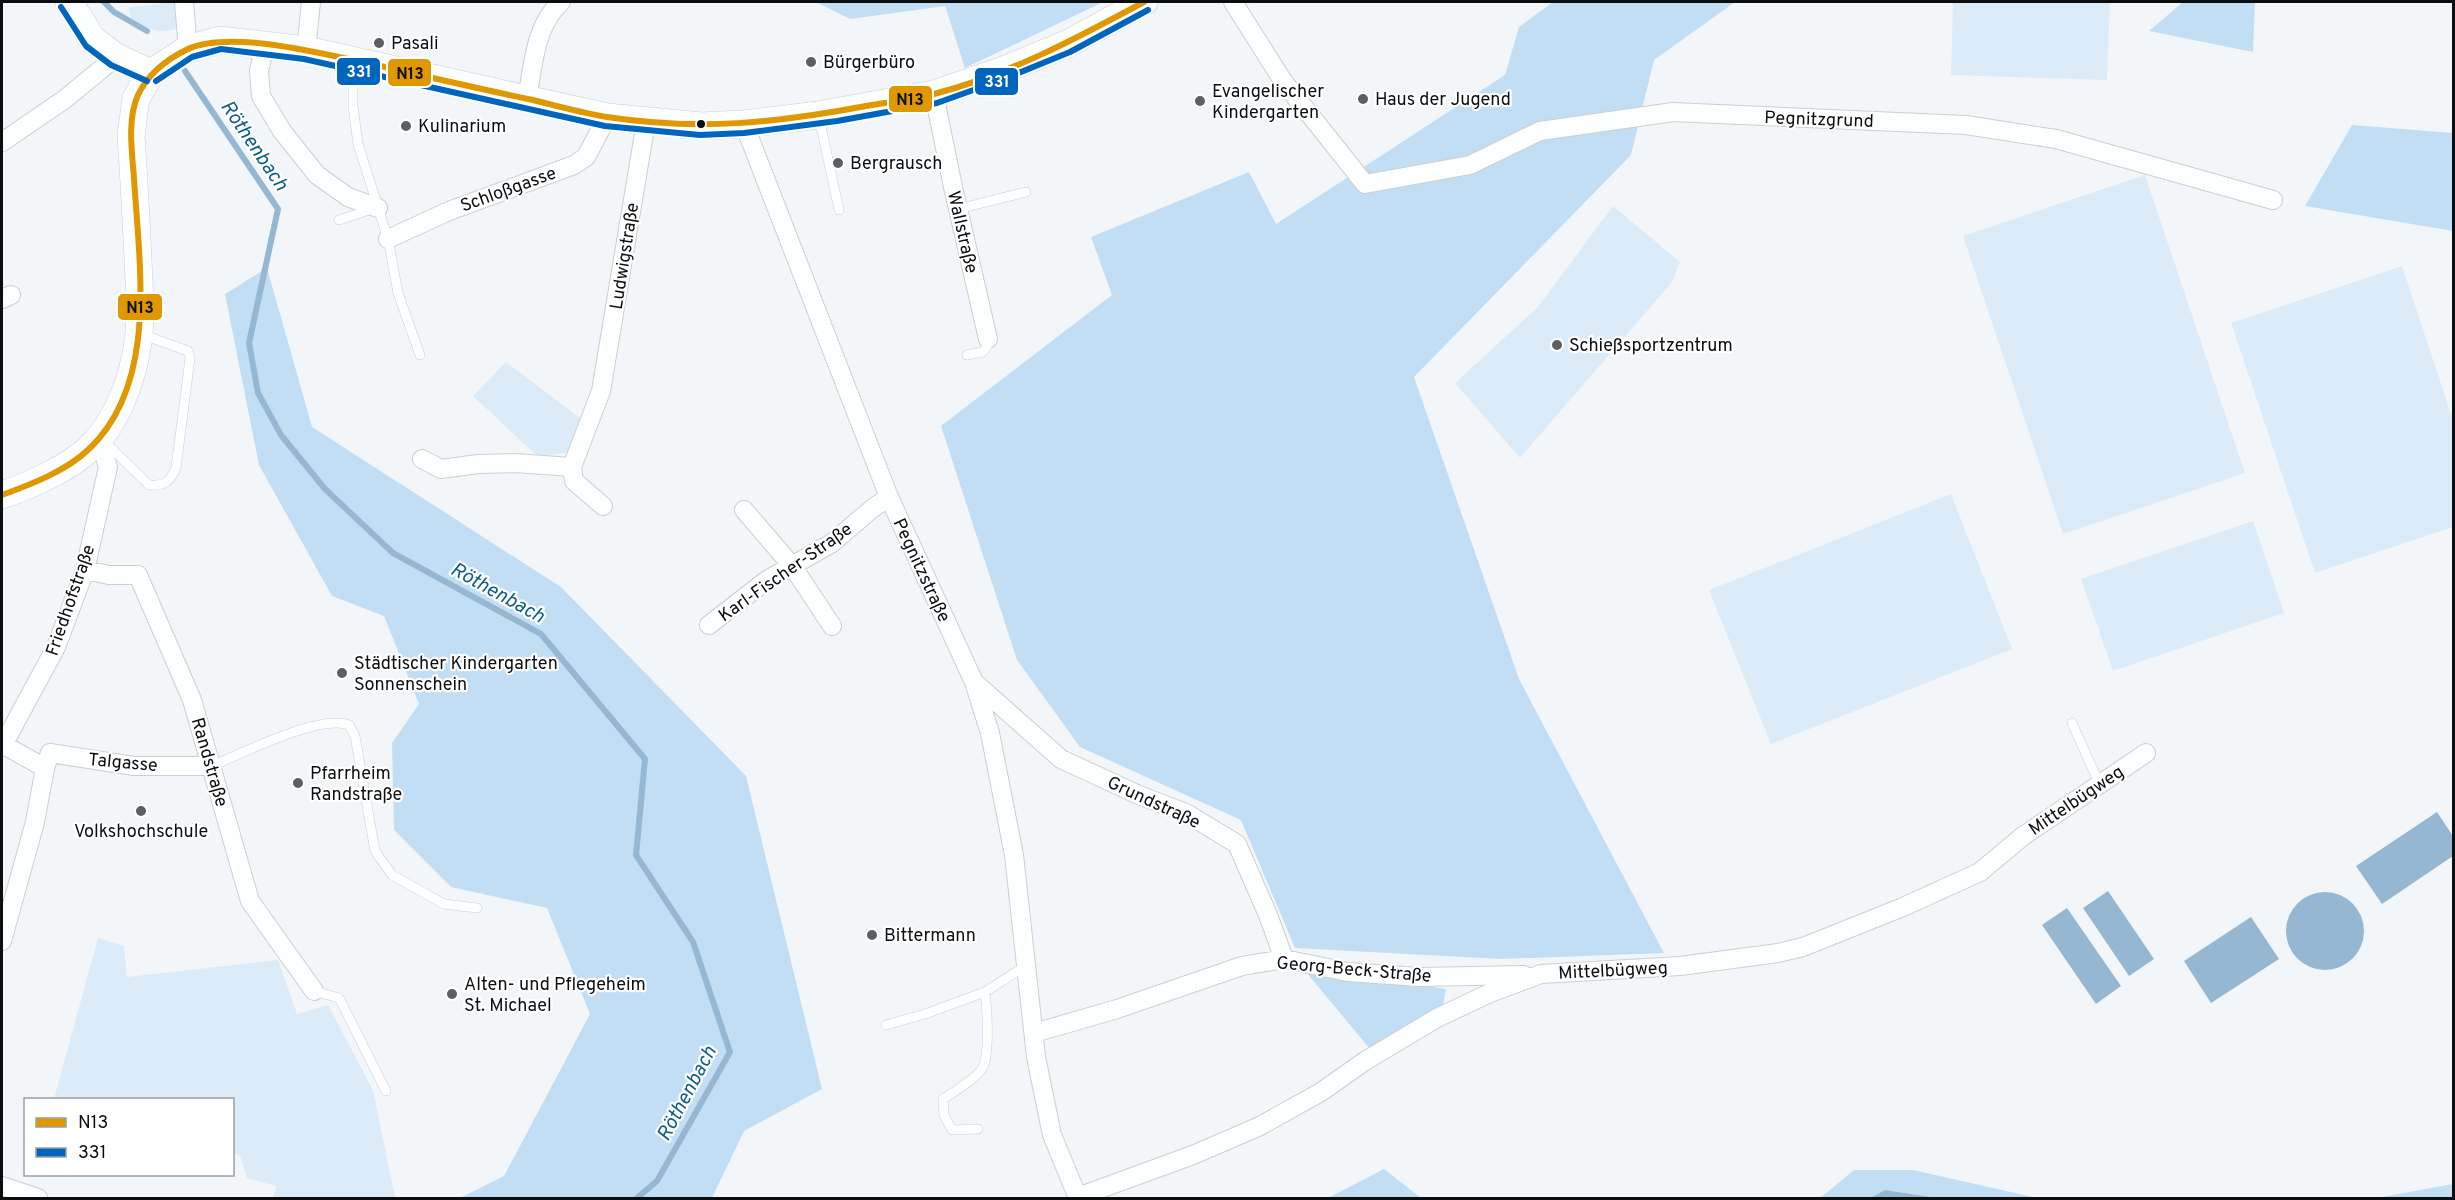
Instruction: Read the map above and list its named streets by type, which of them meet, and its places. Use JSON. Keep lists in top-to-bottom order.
{
  "streets": {
    "street": [
      "Pegnitzgrund",
      "Schloßgasse",
      "Wallstraße",
      "Ludwigstraße",
      "Pegnitzstraße",
      "Karl-Fischer-Straße",
      "Friedhofstraße",
      "Talgasse",
      "Randstraße",
      "Mittelbügweg",
      "Grundstraße",
      "Georg-Beck-Straße"
    ]
  },
  "crossings": [
    ["Pegnitzstraße", "Karl-Fischer-Straße"],
    ["Pegnitzstraße", "Mittelbügweg"],
    ["Pegnitzstraße", "Grundstraße"],
    ["Pegnitzstraße", "Georg-Beck-Straße"],
    ["Friedhofstraße", "Talgasse"],
    ["Friedhofstraße", "Randstraße"],
    ["Talgasse", "Randstraße"],
    ["Mittelbügweg", "Georg-Beck-Straße"],
    ["Grundstraße", "Georg-Beck-Straße"]
  ],
  "water": ["Röthenbach"],
  "places": [
    "Pasali",
    "Bürgerbüro",
    "Haus der Jugend",
    "Evangelischer Kindergarten",
    "Kulinarium",
    "Bergrausch",
    "Schießsportzentrum",
    "Städtischer Kindergarten Sonnenschein",
    "Pfarrheim Randstraße",
    "Volkshochschule",
    "Bittermann",
    "Alten- und Pflegeheim St. Michael"
  ],
  "lines": ["transit line N13", "transit line 331"],
  "legend": ["N13", "331"]
}
